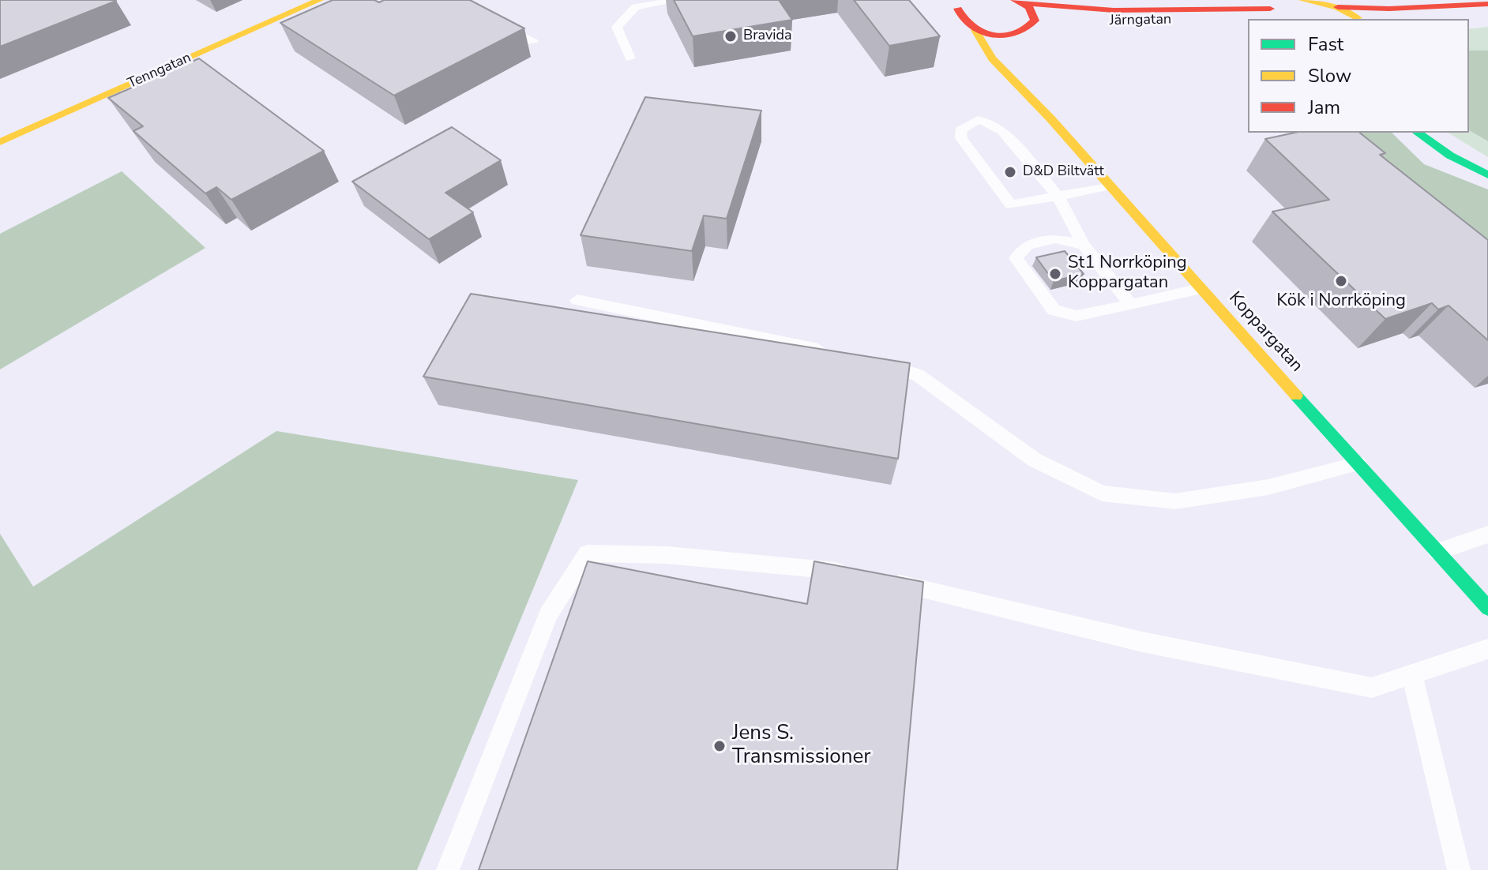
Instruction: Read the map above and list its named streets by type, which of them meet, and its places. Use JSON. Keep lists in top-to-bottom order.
{
  "streets": {
    "main road": ["Järngatan", "Tenngatan", "Koppargatan"]
  },
  "places": [
    "Bravida",
    "D&D Biltvätt",
    "St1 Norrköping Koppargatan",
    "Kök i Norrköping",
    "Jens S. Transmissioner"
  ],
  "legend": ["Fast", "Slow", "Jam"]
}
